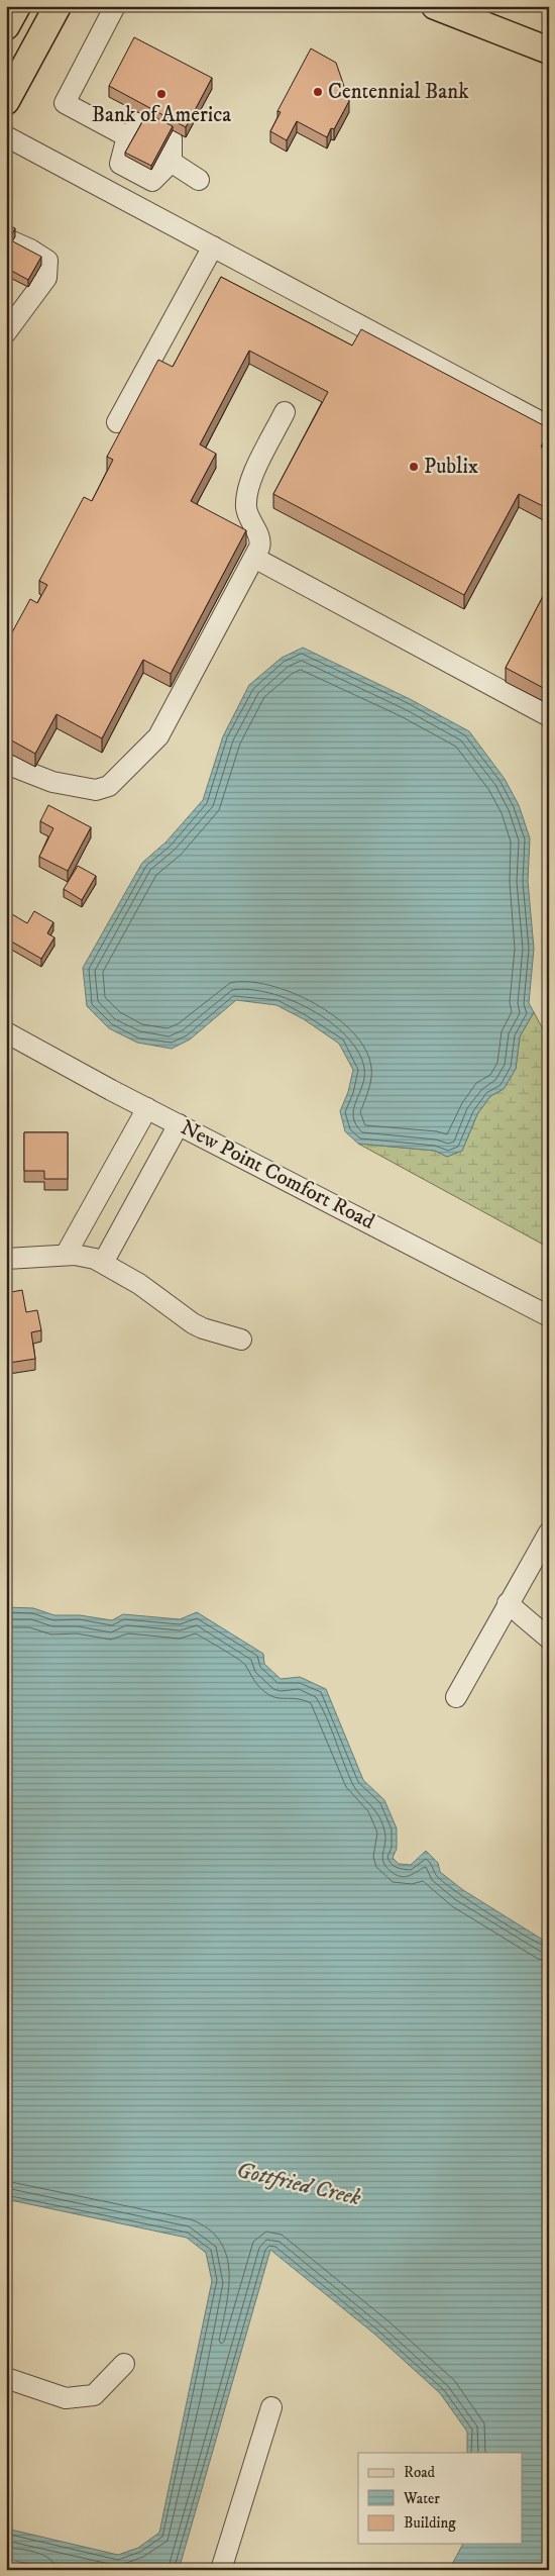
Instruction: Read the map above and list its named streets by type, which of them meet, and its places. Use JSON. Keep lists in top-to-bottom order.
{
  "streets": {
    "street": ["New Point Comfort Road"]
  },
  "water": ["Gottfried Creek"],
  "places": ["Centennial Bank", "Bank of America", "Publix"],
  "legend": ["Road", "Water", "Building"]
}
